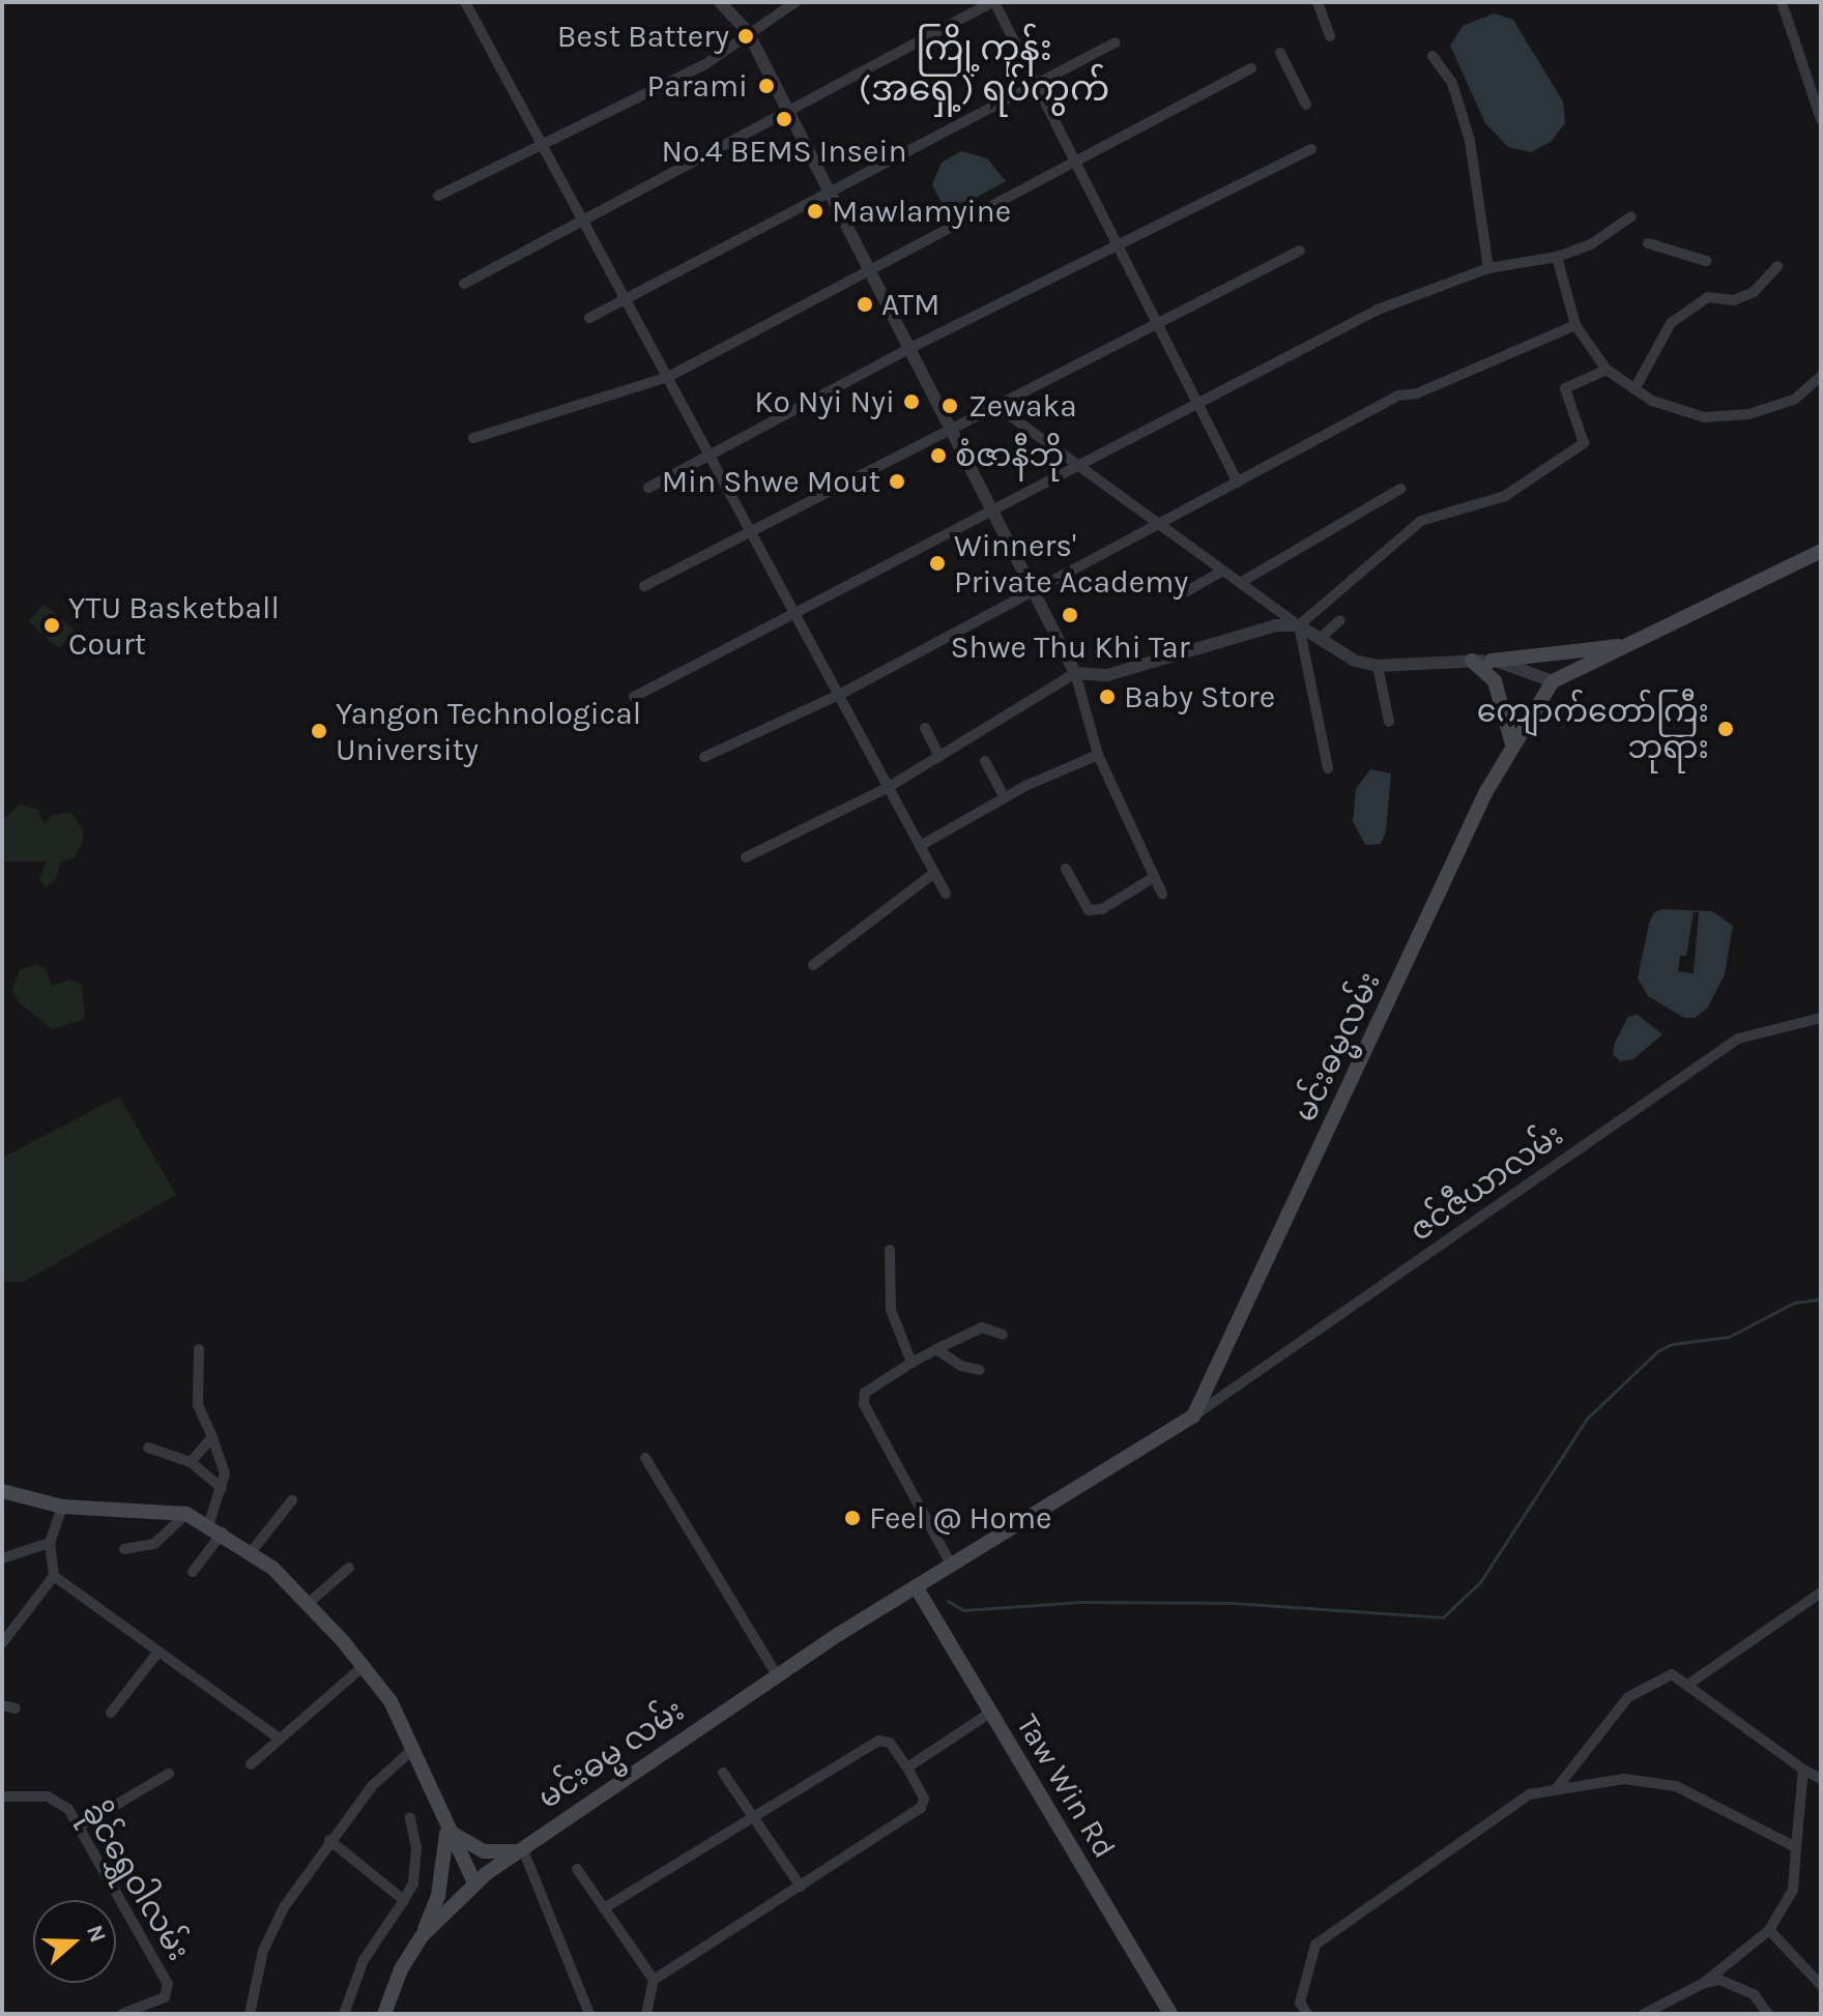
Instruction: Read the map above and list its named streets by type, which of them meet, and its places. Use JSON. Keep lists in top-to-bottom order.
{
  "streets": {
    "main road": ["မင်းဓမ္မလမ်း", "မင်းဓမ္မ လမ်း", "Taw Win Rd"],
    "street": ["ဇင်ဇီယာလမ်း", "ခိုင်ရွှေဝါလမ်း"]
  },
  "crossings": [
    ["မင်းဓမ္မလမ်း", "ဇင်ဇီယာလမ်း"],
    ["မင်းဓမ္မ လမ်း", "Taw Win Rd"]
  ],
  "districts": ["ကြို့ကုန်း (အရှေ့) ရပ်ကွက်"],
  "places": [
    "Best Battery",
    "Parami",
    "No.4 BEMS Insein",
    "Mawlamyine",
    "ATM",
    "Ko Nyi Nyi",
    "Zewaka",
    "စံဇာနီဘို",
    "Min Shwe Mout",
    "Winners' Private Academy",
    "Shwe Thu Khi Tar",
    "YTU Basketball Court",
    "Baby Store",
    "ကျောက်တော်ကြီး ဘုရား",
    "Yangon Technological University",
    "Feel @ Home"
  ],
  "north": "right"
}
